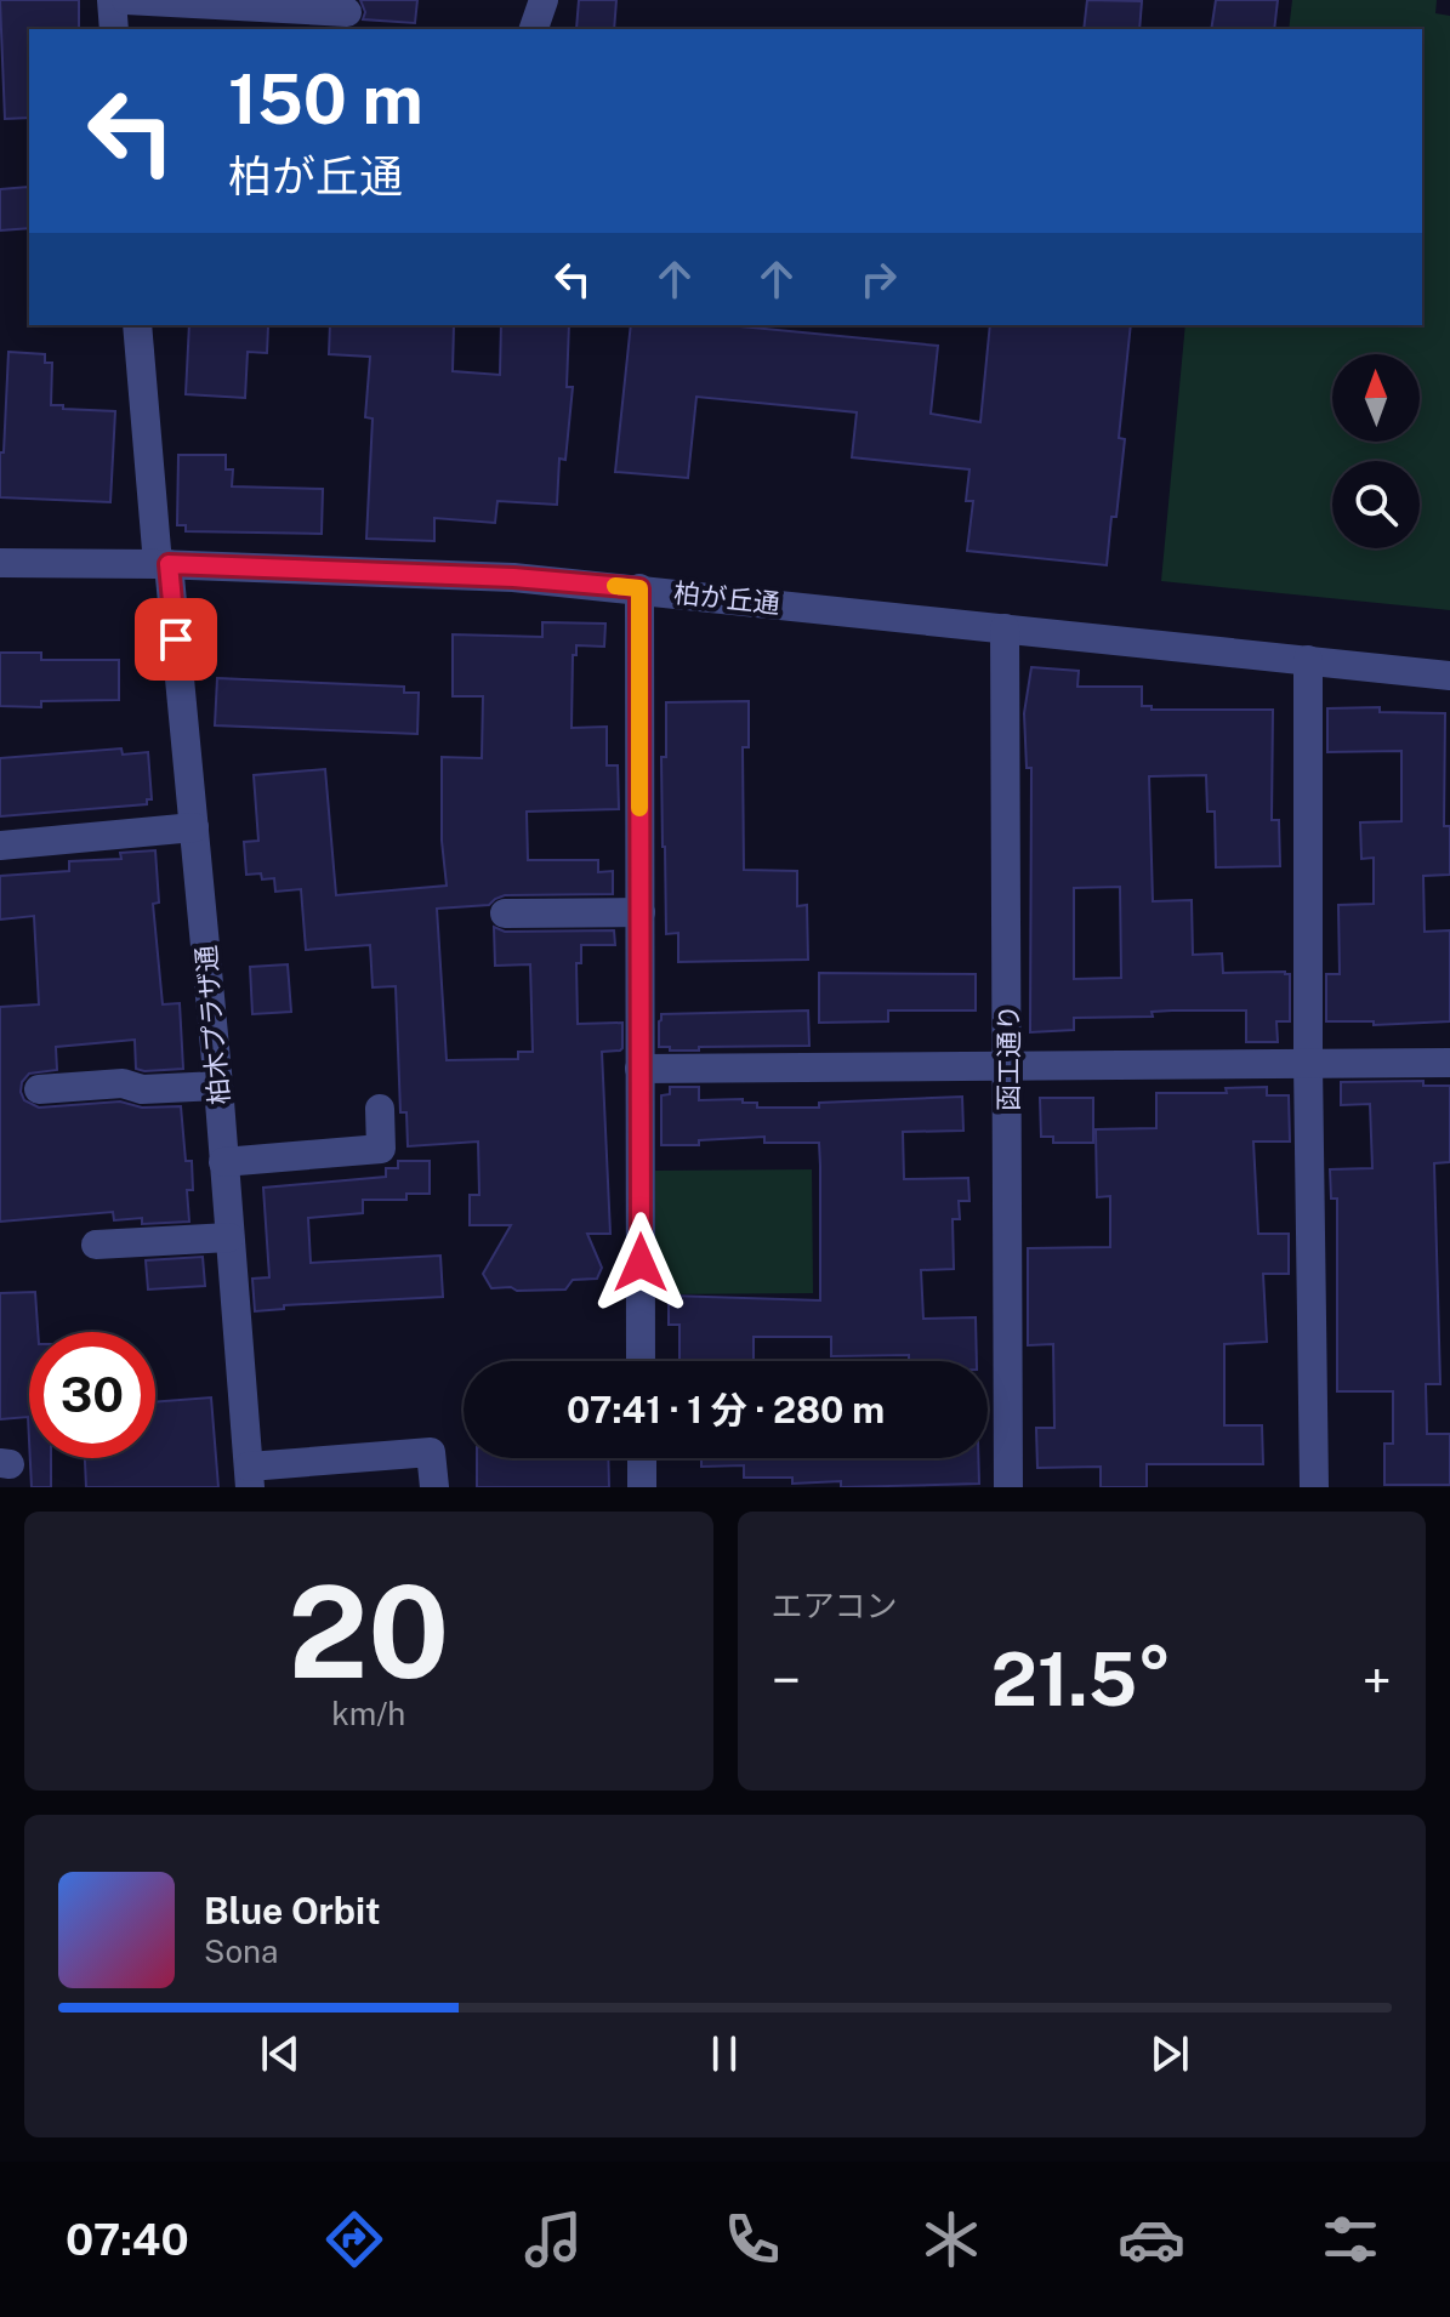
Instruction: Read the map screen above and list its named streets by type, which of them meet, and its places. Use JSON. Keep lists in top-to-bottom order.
{
  "streets": {
    "street": ["柏が丘通", "柏木プラザ通", "函工通り"]
  },
  "crossings": [
    ["柏が丘通", "柏木プラザ通"],
    ["柏が丘通", "函工通り"]
  ],
  "north": "top",
  "page": {
    "turn": ["150 m", "柏が丘通"],
    "limit": "30",
    "trip": "07:41 · 1 分 · 280 m",
    "tile": [
      ["20", "km/h"],
      "エアコン"
    ],
    "heat": ["−", "21.5°", "+"],
    "song": ["Blue Orbit", "Sona"],
    "tabs": "07:40"
  }
}
